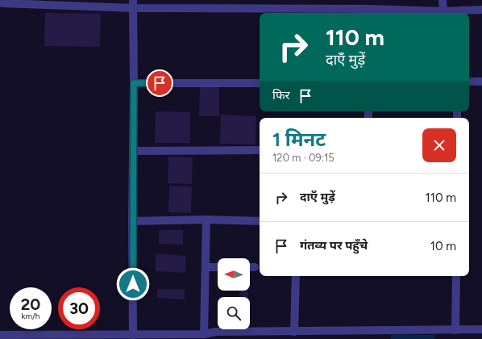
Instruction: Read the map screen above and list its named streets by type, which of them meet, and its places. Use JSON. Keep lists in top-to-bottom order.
{
  "north": "left",
  "page": {
    "turn": ["110 m", "दाएँ मुड़ें"],
    "then": "फिर",
    "heading": ["1 मिनट", "120 m · 09:15"],
    "list": [
      {
        "name": "दाएँ मुड़ें",
        "value": "110 m"
      },
      {
        "name": "गंतव्य पर पहुँचे",
        "value": "10 m"
      }
    ],
    "speed": "20 km/h",
    "limit": "30"
  }
}
